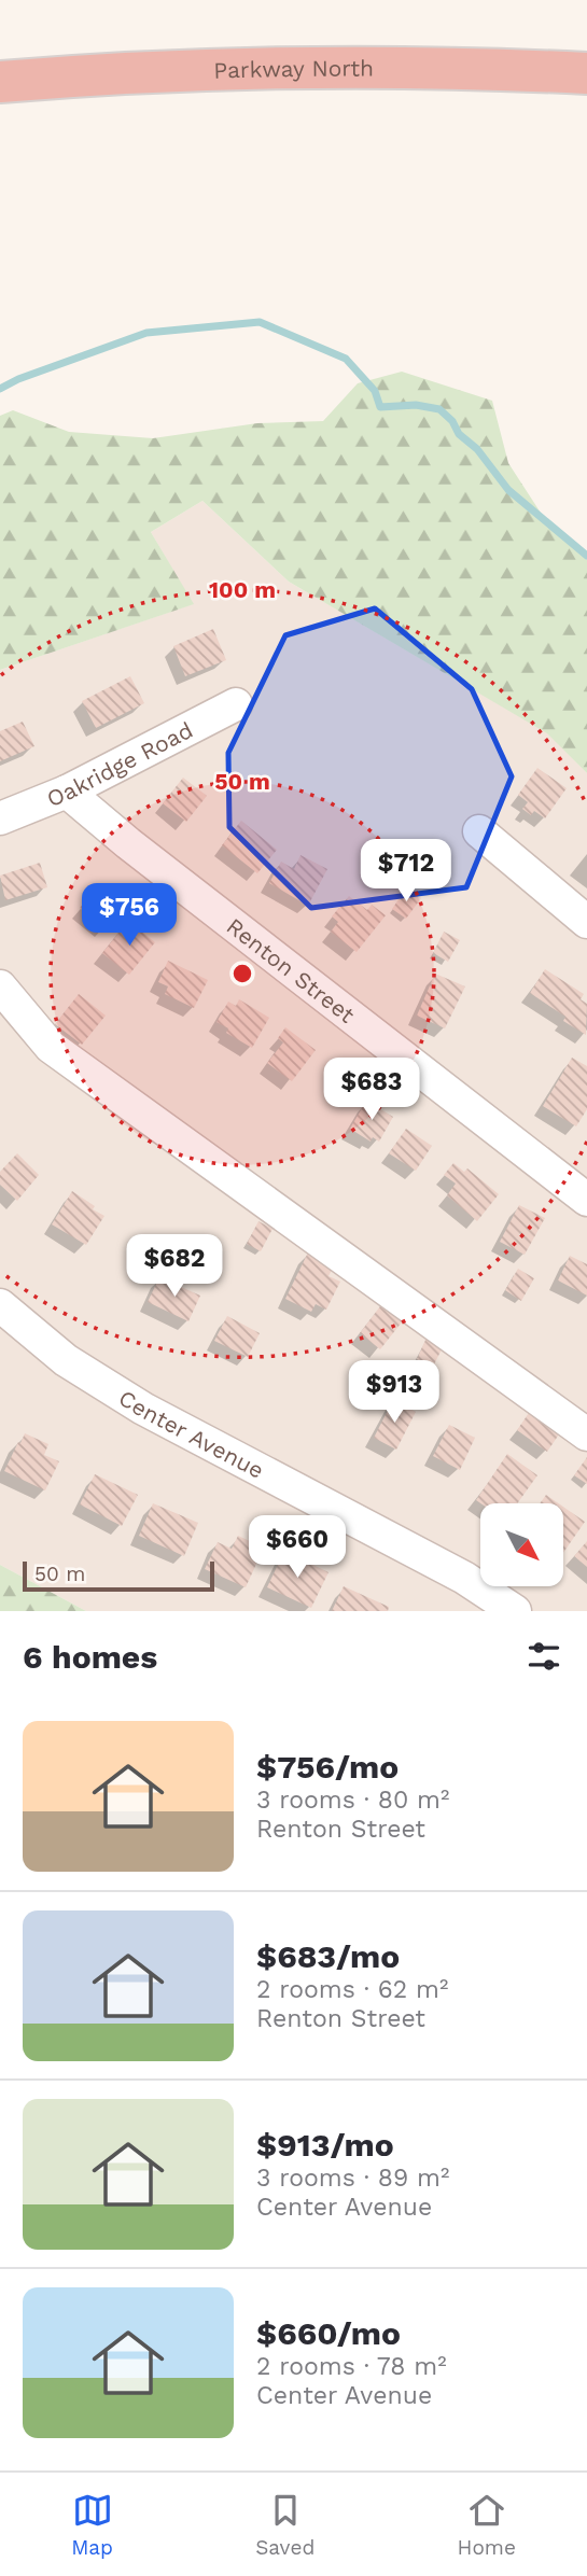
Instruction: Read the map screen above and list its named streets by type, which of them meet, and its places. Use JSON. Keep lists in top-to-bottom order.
{
  "streets": {
    "highway": ["Parkway North"],
    "street": ["Oakridge Road", "Renton Street", "Center Avenue"]
  },
  "crossings": [
    ["Oakridge Road", "Renton Street"]
  ],
  "scale_bar": "50 m",
  "north": "bottom right",
  "page": {
    "price": [
      "$712",
      "$756",
      "$683",
      "$682",
      "$913",
      "$660"
    ],
    "scale": "50 m",
    "heading": "6 homes",
    "list": [
      {
        "name": "$756/mo",
        "note": "3 rooms · 80 m² · Renton Street"
      },
      {
        "name": "$683/mo",
        "note": "2 rooms · 62 m² · Renton Street"
      },
      {
        "name": "$913/mo",
        "note": "3 rooms · 89 m² · Center Avenue"
      },
      {
        "name": "$660/mo",
        "note": "2 rooms · 78 m² · Center Avenue"
      }
    ],
    "tabs": ["Map", "Saved", "Home"]
  },
  "rings": ["100 m", "50 m"]
}
